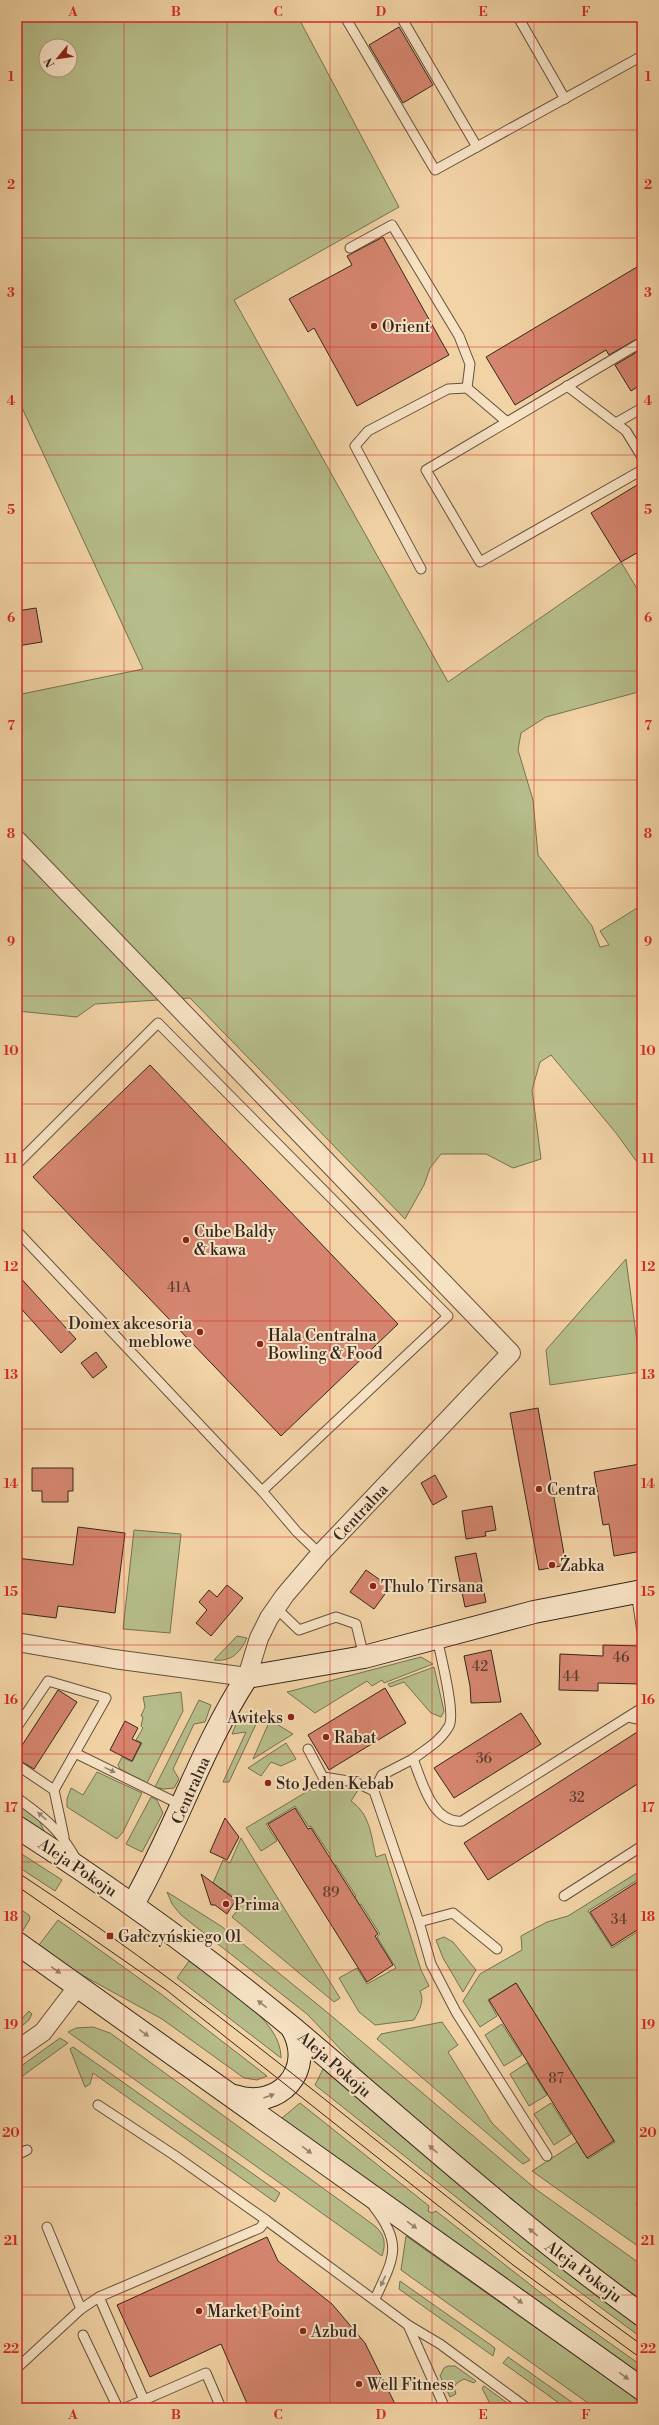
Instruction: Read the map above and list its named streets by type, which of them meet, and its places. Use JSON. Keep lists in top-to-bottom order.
{
  "streets": {
    "main road": ["Centralna", "Aleja Pokoju"]
  },
  "crossings": [
    ["Centralna", "Aleja Pokoju"]
  ],
  "places": {
    "other": [
      "Orient",
      "Cube Baldy & kawa",
      "Domex akcesoria meblowe",
      "Hala Centralna Bowling & Food",
      "Centra",
      "Żabka",
      "Thulo Tirsana",
      "Awiteks",
      "Rabat",
      "Sto Jeden Kebab",
      "Prima",
      "Market Point",
      "Azbud",
      "Well Fitness"
    ],
    "transit": ["Gałczyńskiego 01"]
  },
  "house_numbers": [
    "41A",
    "46",
    "42",
    "44",
    "36",
    "32",
    "89",
    "34",
    "87"
  ],
  "north": "bottom left",
  "grid": {
    "columns": [
      "A",
      "B",
      "C",
      "D",
      "E",
      "F"
    ],
    "rows": [
      "1",
      "2",
      "3",
      "4",
      "5",
      "6",
      "7",
      "8",
      "9",
      "10",
      "11",
      "12",
      "13",
      "14",
      "15",
      "16",
      "17",
      "18",
      "19",
      "20",
      "21",
      "22"
    ]
  }
}
